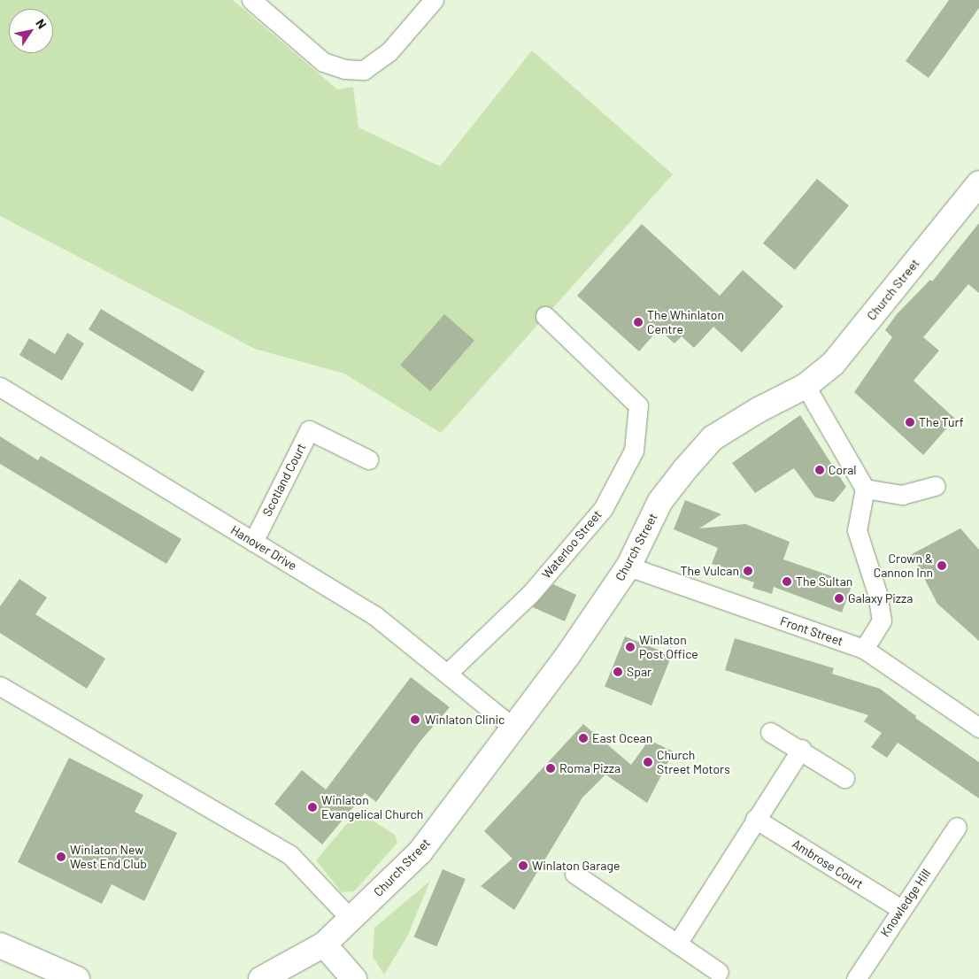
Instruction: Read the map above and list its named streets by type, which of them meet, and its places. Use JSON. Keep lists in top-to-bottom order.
{
  "streets": {
    "street": [
      "Church Street",
      "Scotland Court",
      "Waterloo Street",
      "Hanover Drive",
      "Front Street",
      "Ambrose Court",
      "Knowledge Hill"
    ]
  },
  "crossings": [
    ["Church Street", "Hanover Drive"],
    ["Church Street", "Front Street"],
    ["Scotland Court", "Hanover Drive"],
    ["Waterloo Street", "Hanover Drive"],
    ["Ambrose Court", "Knowledge Hill"]
  ],
  "places": [
    "The Whinlaton Centre",
    "The Turf",
    "Coral",
    "Crown & Cannon Inn",
    "The Vulcan",
    "The Sultan",
    "Galaxy Pizza",
    "Winlaton Post Office",
    "Spar",
    "Winlaton Clinic",
    "East Ocean",
    "Church Street Motors",
    "Roma Pizza",
    "Winlaton Evangelical Church",
    "Winlaton New West End Club",
    "Winlaton Garage"
  ],
  "north": "top right"
}
